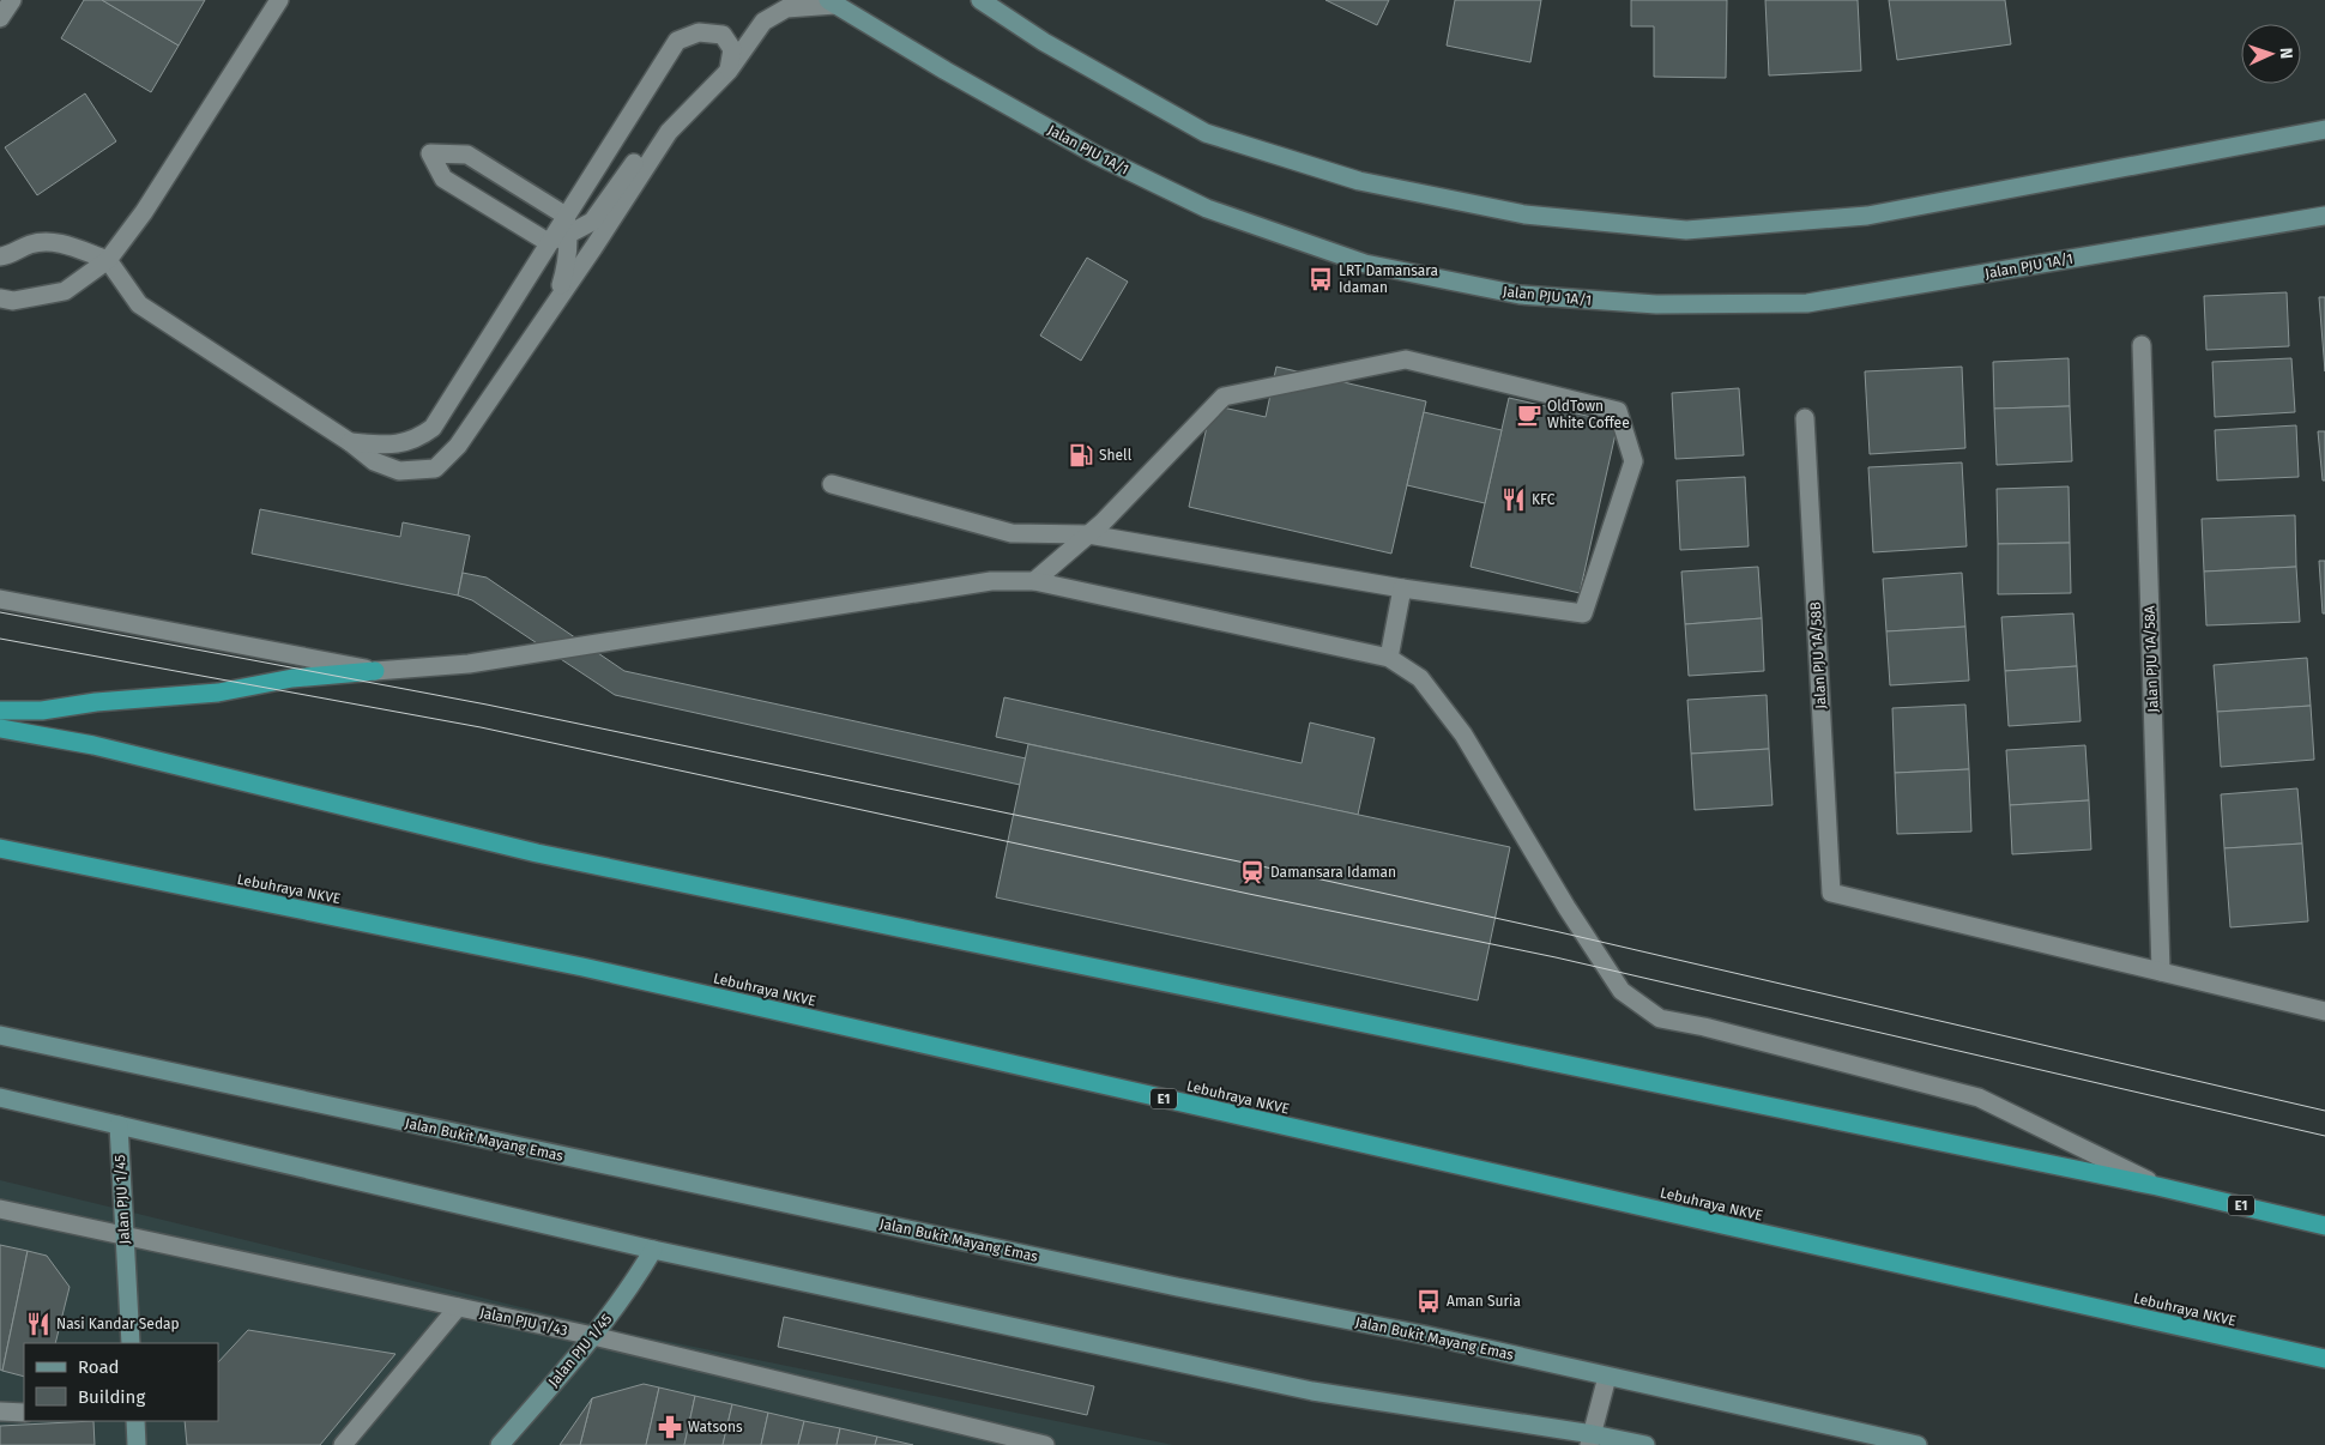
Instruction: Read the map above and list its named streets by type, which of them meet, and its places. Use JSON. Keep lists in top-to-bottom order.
{
  "streets": {
    "highway": ["Lebuhraya NKVE", "E1"],
    "main road": ["Jalan PJU 1A/1", "Jalan Bukit Mayang Emas", "Jalan PJU 1/45"],
    "street": ["Jalan PJU 1A/58B", "Jalan PJU 1A/58A", "Jalan PJU 1/43"]
  },
  "crossings": [
    ["Jalan PJU 1A/58B", "Jalan PJU 1A/58A"],
    ["Jalan PJU 1/45", "Jalan PJU 1/43"]
  ],
  "places": {
    "bus stop": ["LRT Damansara Idaman", "Aman Suria"],
    "cafe": ["OldTown White Coffee"],
    "fuel station": ["Shell"],
    "restaurant": ["KFC", "Nasi Kandar Sedap"],
    "station": ["Damansara Idaman"],
    "pharmacy": ["Watsons"]
  },
  "legend": ["Road", "Building"],
  "north": "right"
}
